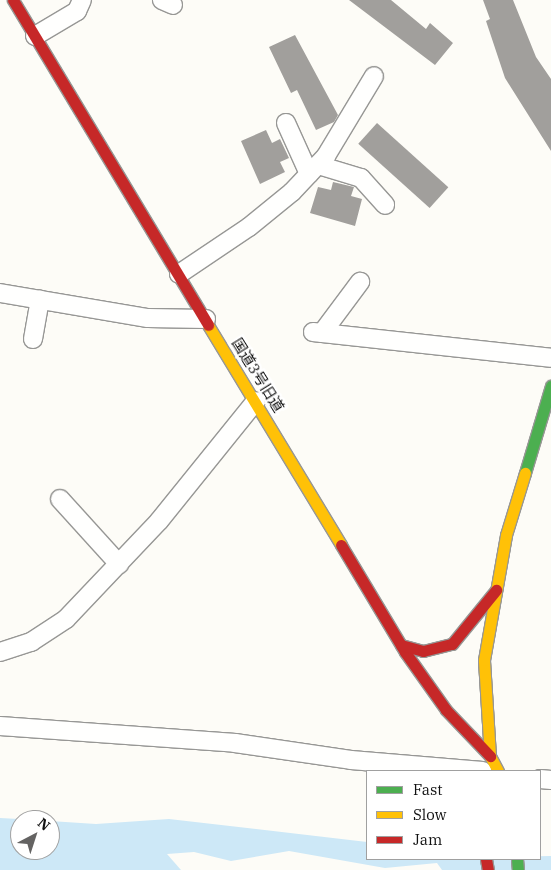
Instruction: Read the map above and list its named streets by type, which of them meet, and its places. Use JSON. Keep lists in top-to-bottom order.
{
  "streets": {
    "main road": ["国道3号旧道"]
  },
  "legend": ["Fast", "Slow", "Jam"],
  "north": "top right"
}
